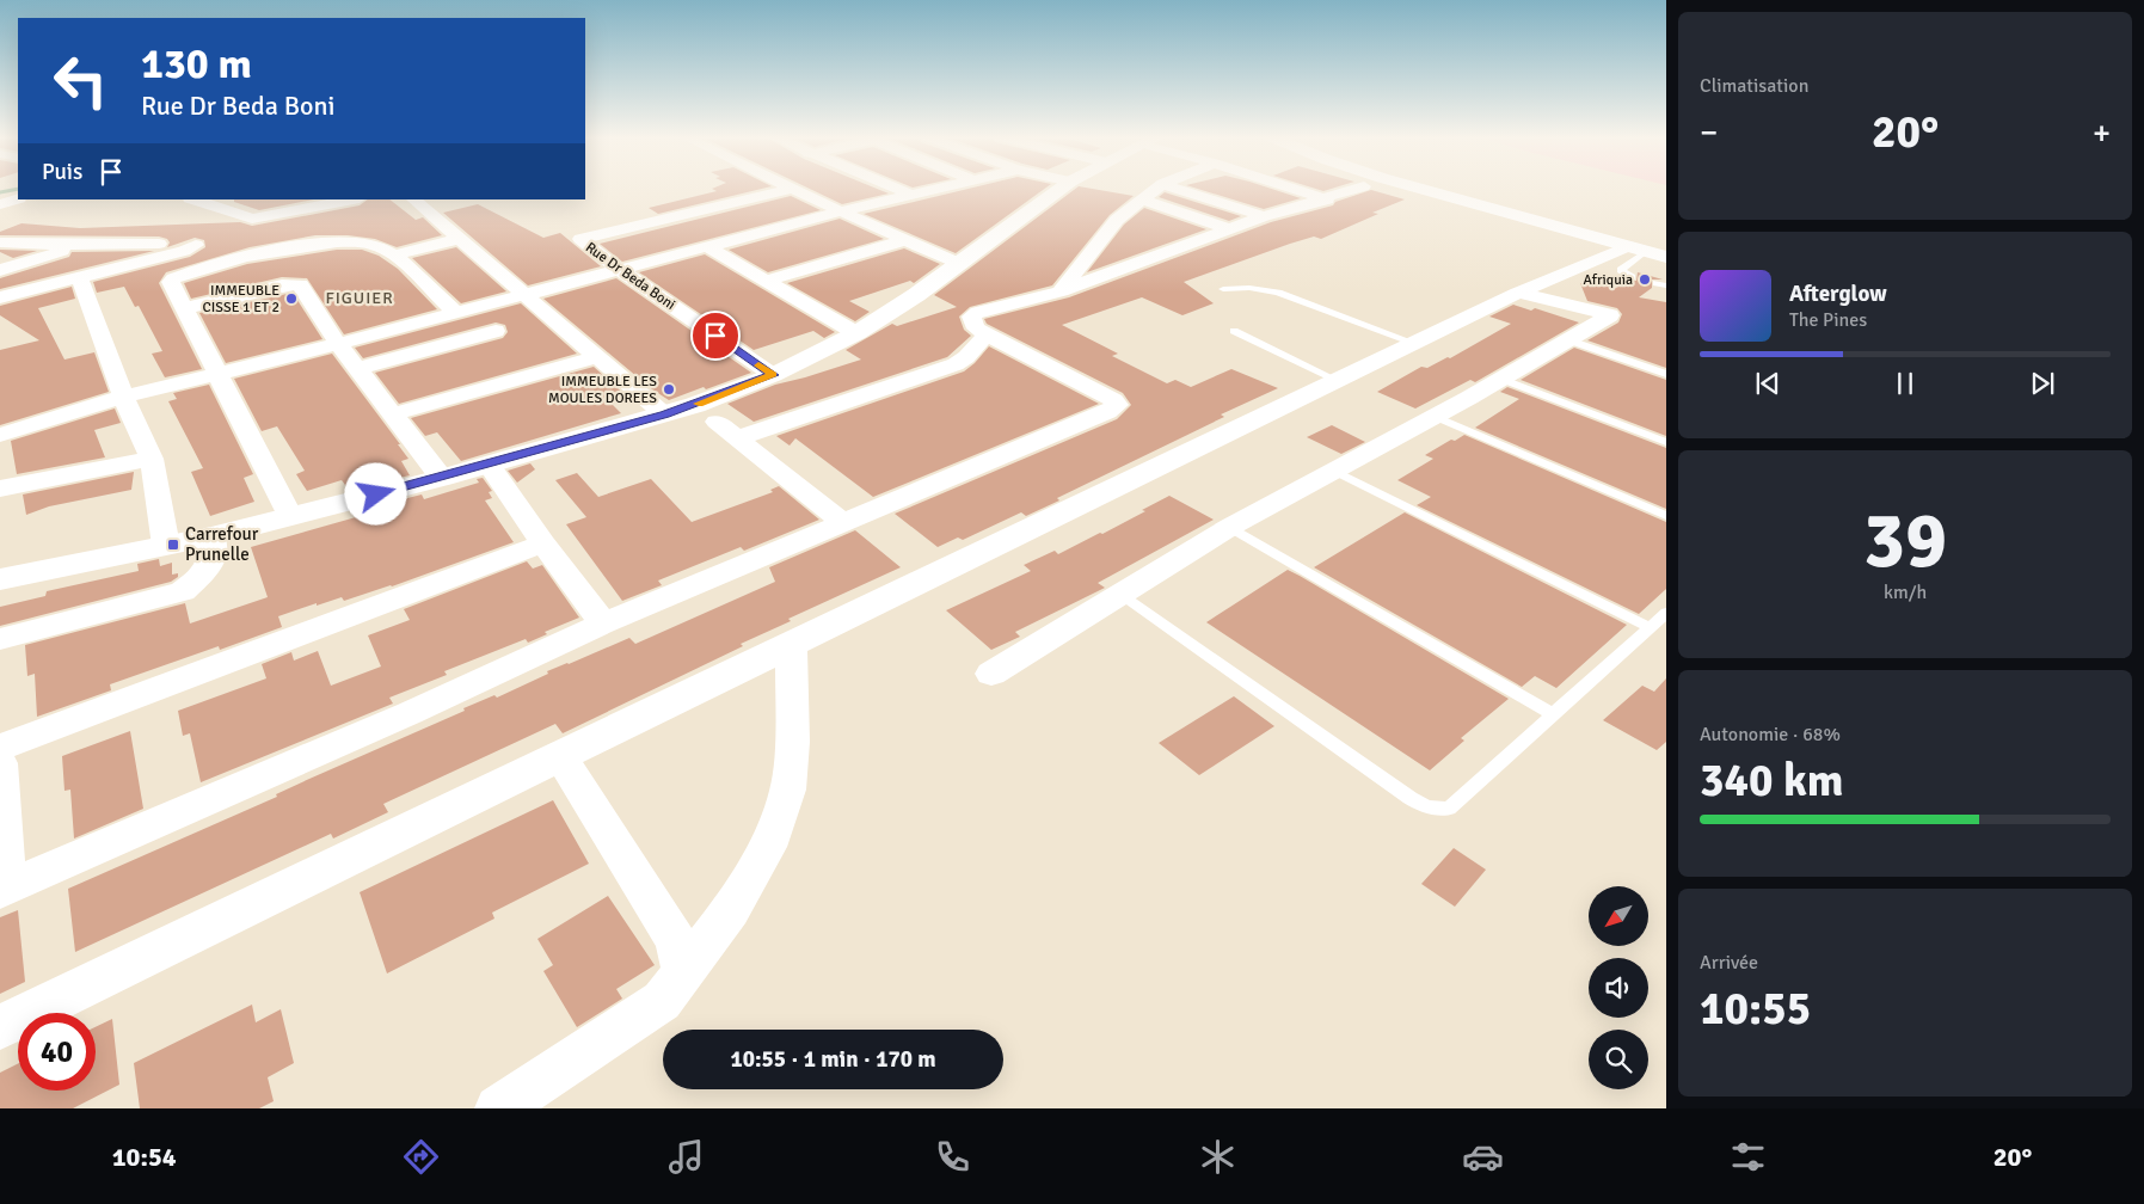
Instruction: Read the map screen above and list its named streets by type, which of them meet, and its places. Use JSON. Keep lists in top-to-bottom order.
{
  "streets": {
    "street": ["Rue Dr Beda Boni"]
  },
  "districts": ["FIGUIER"],
  "places": {
    "other": ["Afriquia", "IMMEUBLE CISSE 1 ET 2", "IMMEUBLE LES MOULES DOREES"],
    "transit": ["Carrefour Prunelle"]
  },
  "north": "bottom left",
  "page": {
    "tile": [
      "Climatisation",
      ["39", "km/h"],
      ["Autonomie · 68%", "340 km"],
      ["Arrivée", "10:55"]
    ],
    "turn": ["130 m", "Rue Dr Beda Boni"],
    "heat": ["−", "20°", "+"],
    "then": "Puis",
    "song": ["Afterglow", "The Pines"],
    "limit": "40",
    "trip": "10:55 · 1 min · 170 m",
    "tabs": ["10:54", "20°"]
  }
}
